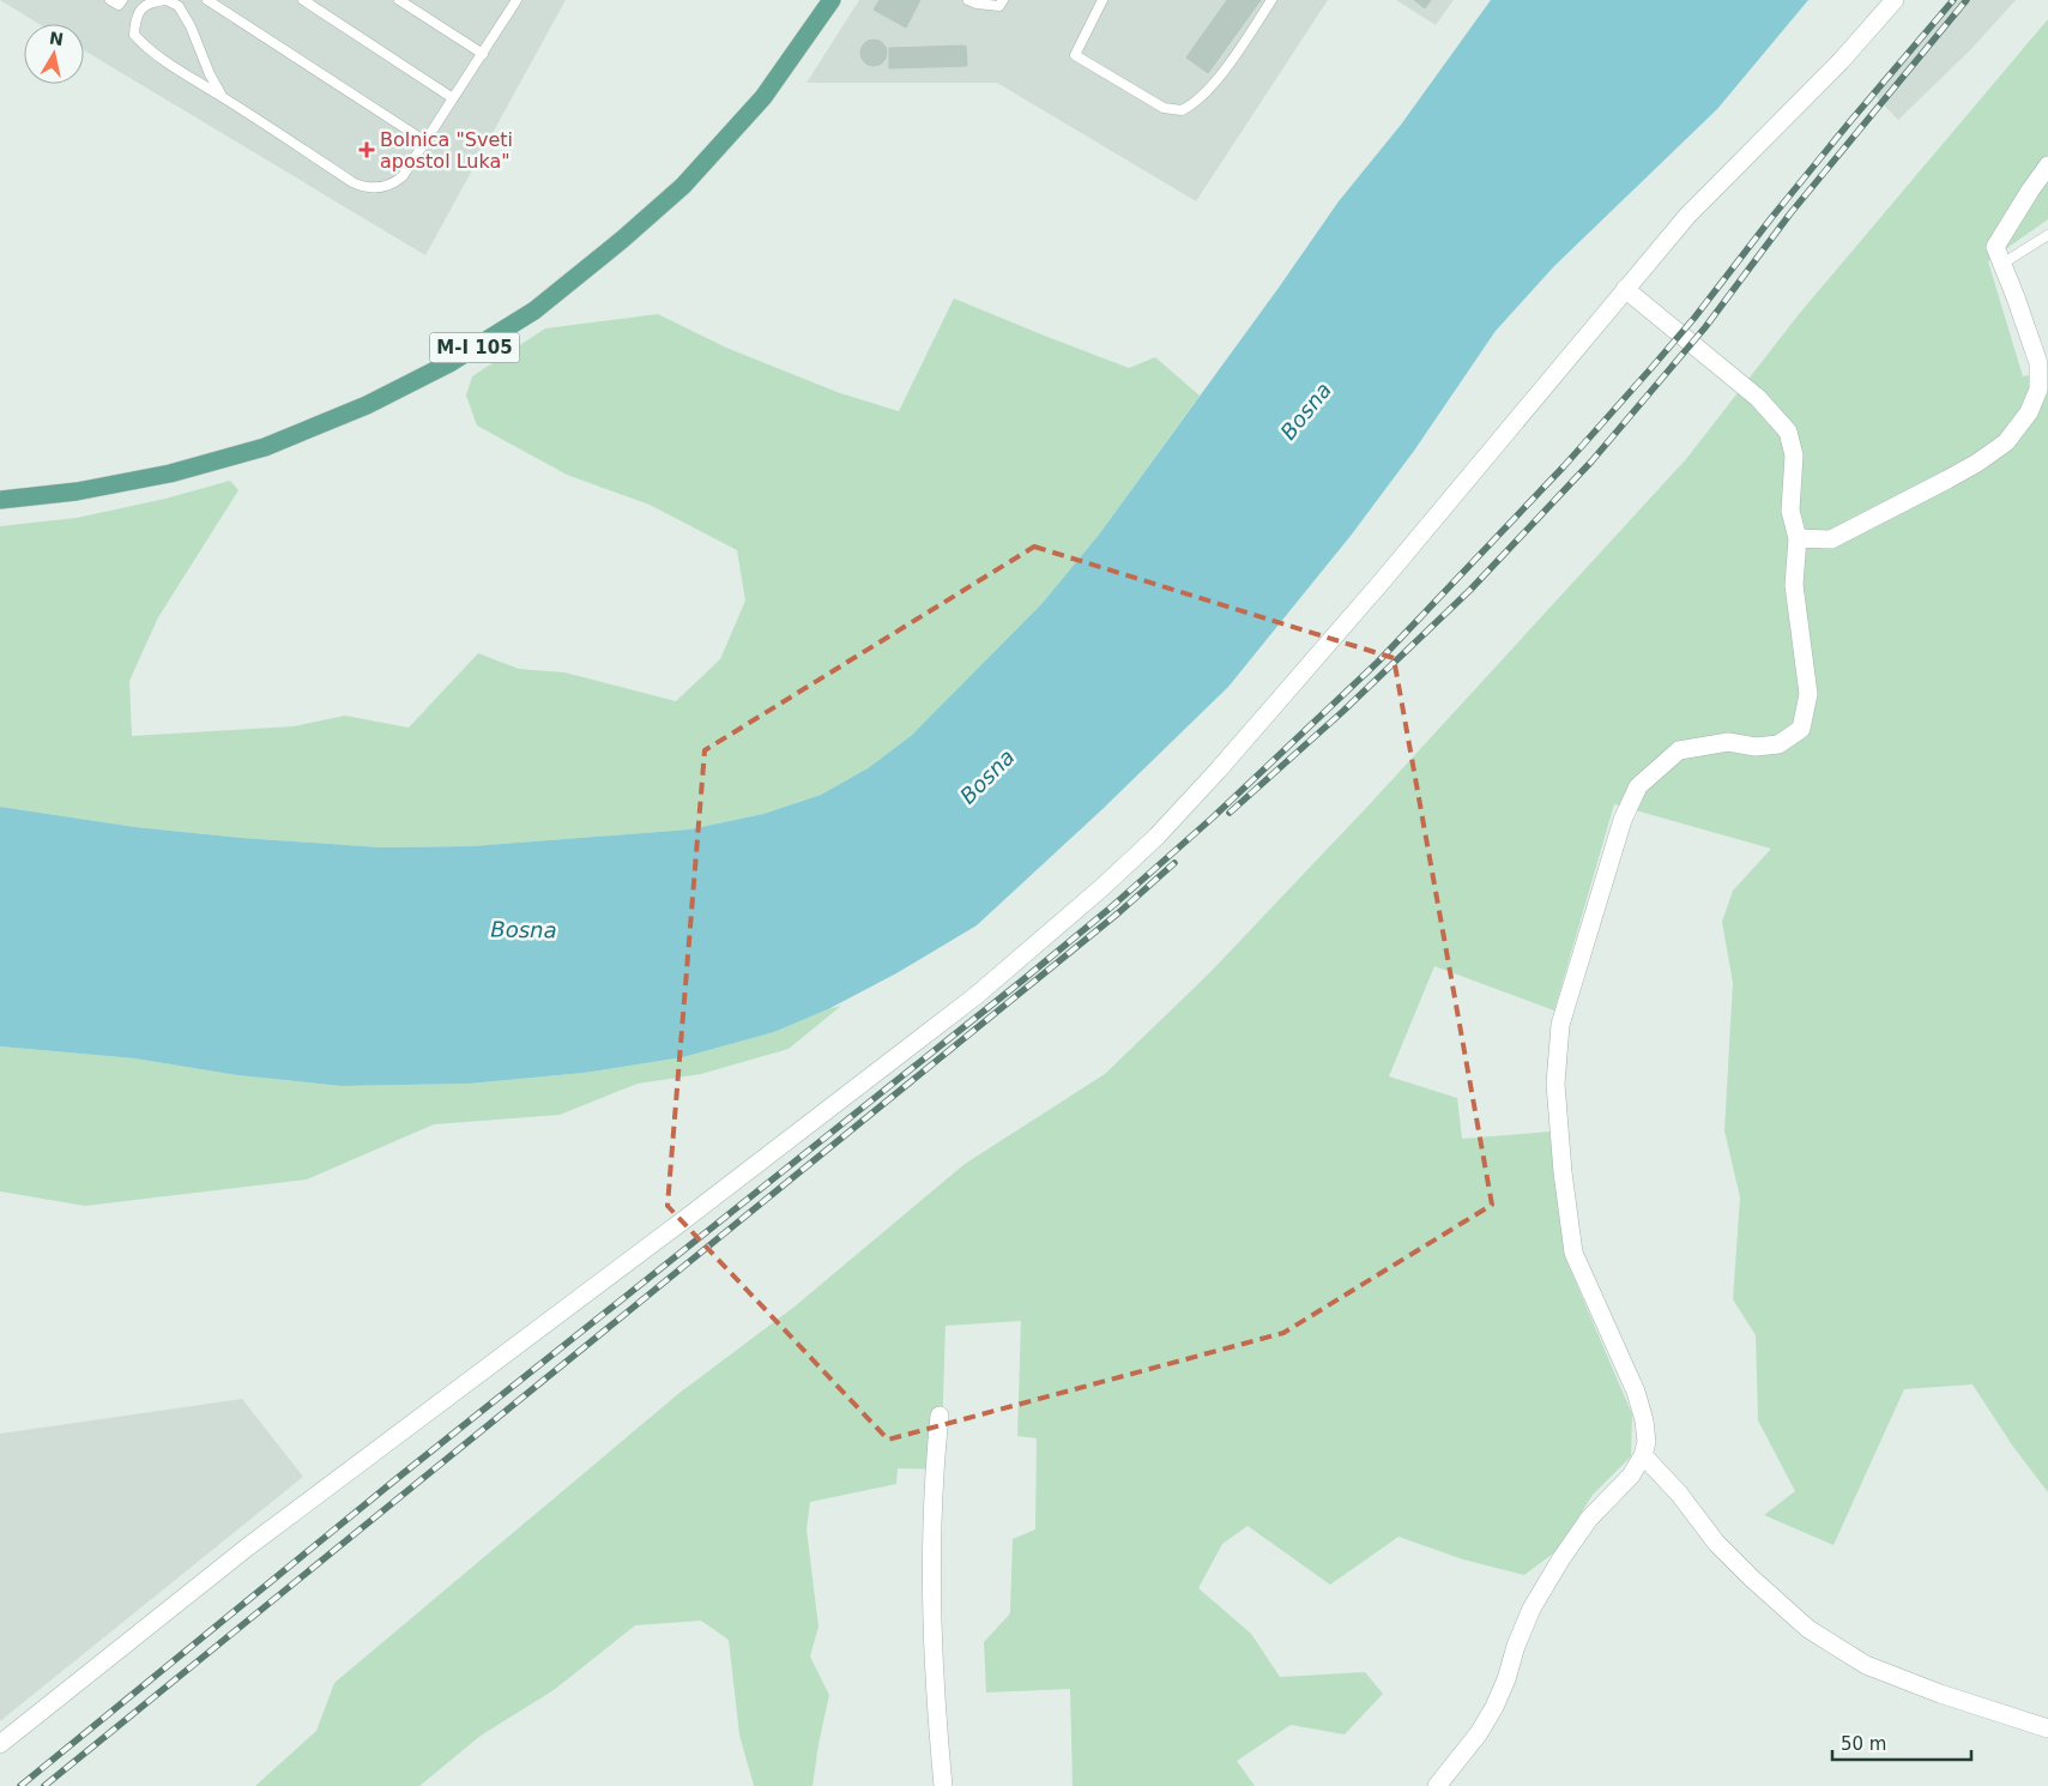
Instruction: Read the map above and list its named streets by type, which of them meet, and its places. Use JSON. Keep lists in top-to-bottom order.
{
  "streets": {
    "main road": ["M-I 105"]
  },
  "water": ["Bosna"],
  "places": {
    "health": ["Bolnica \"Sveti apostol Luka\""]
  },
  "scale_bar": "50 m",
  "north": "top"
}
